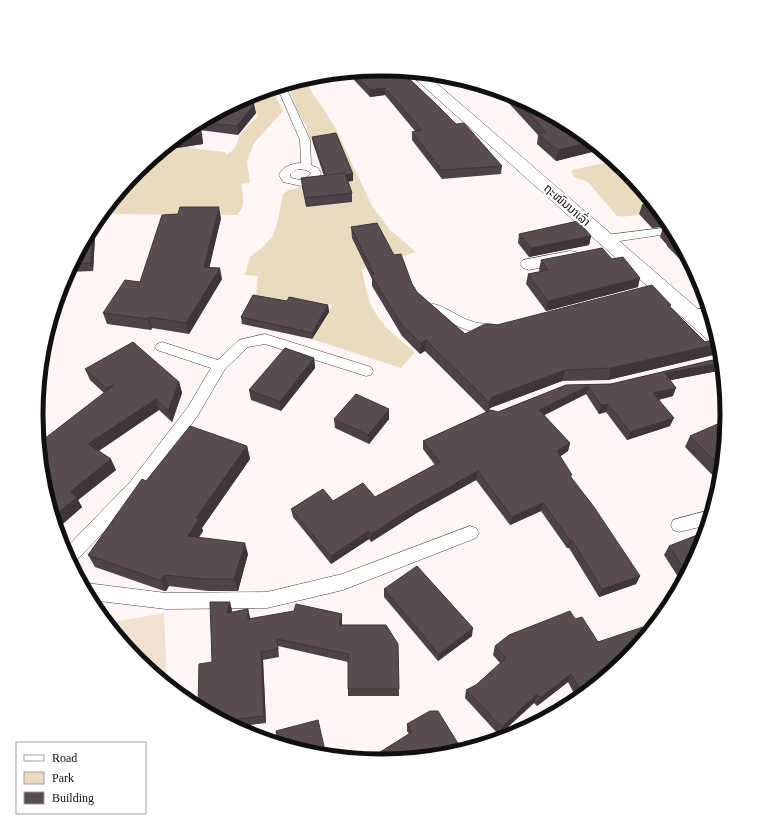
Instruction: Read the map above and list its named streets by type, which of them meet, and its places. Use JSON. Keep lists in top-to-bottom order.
{
  "streets": {
    "street": ["ຖະໜົນນາເລົ່າ"]
  },
  "legend": ["Road", "Park", "Building"]
}
